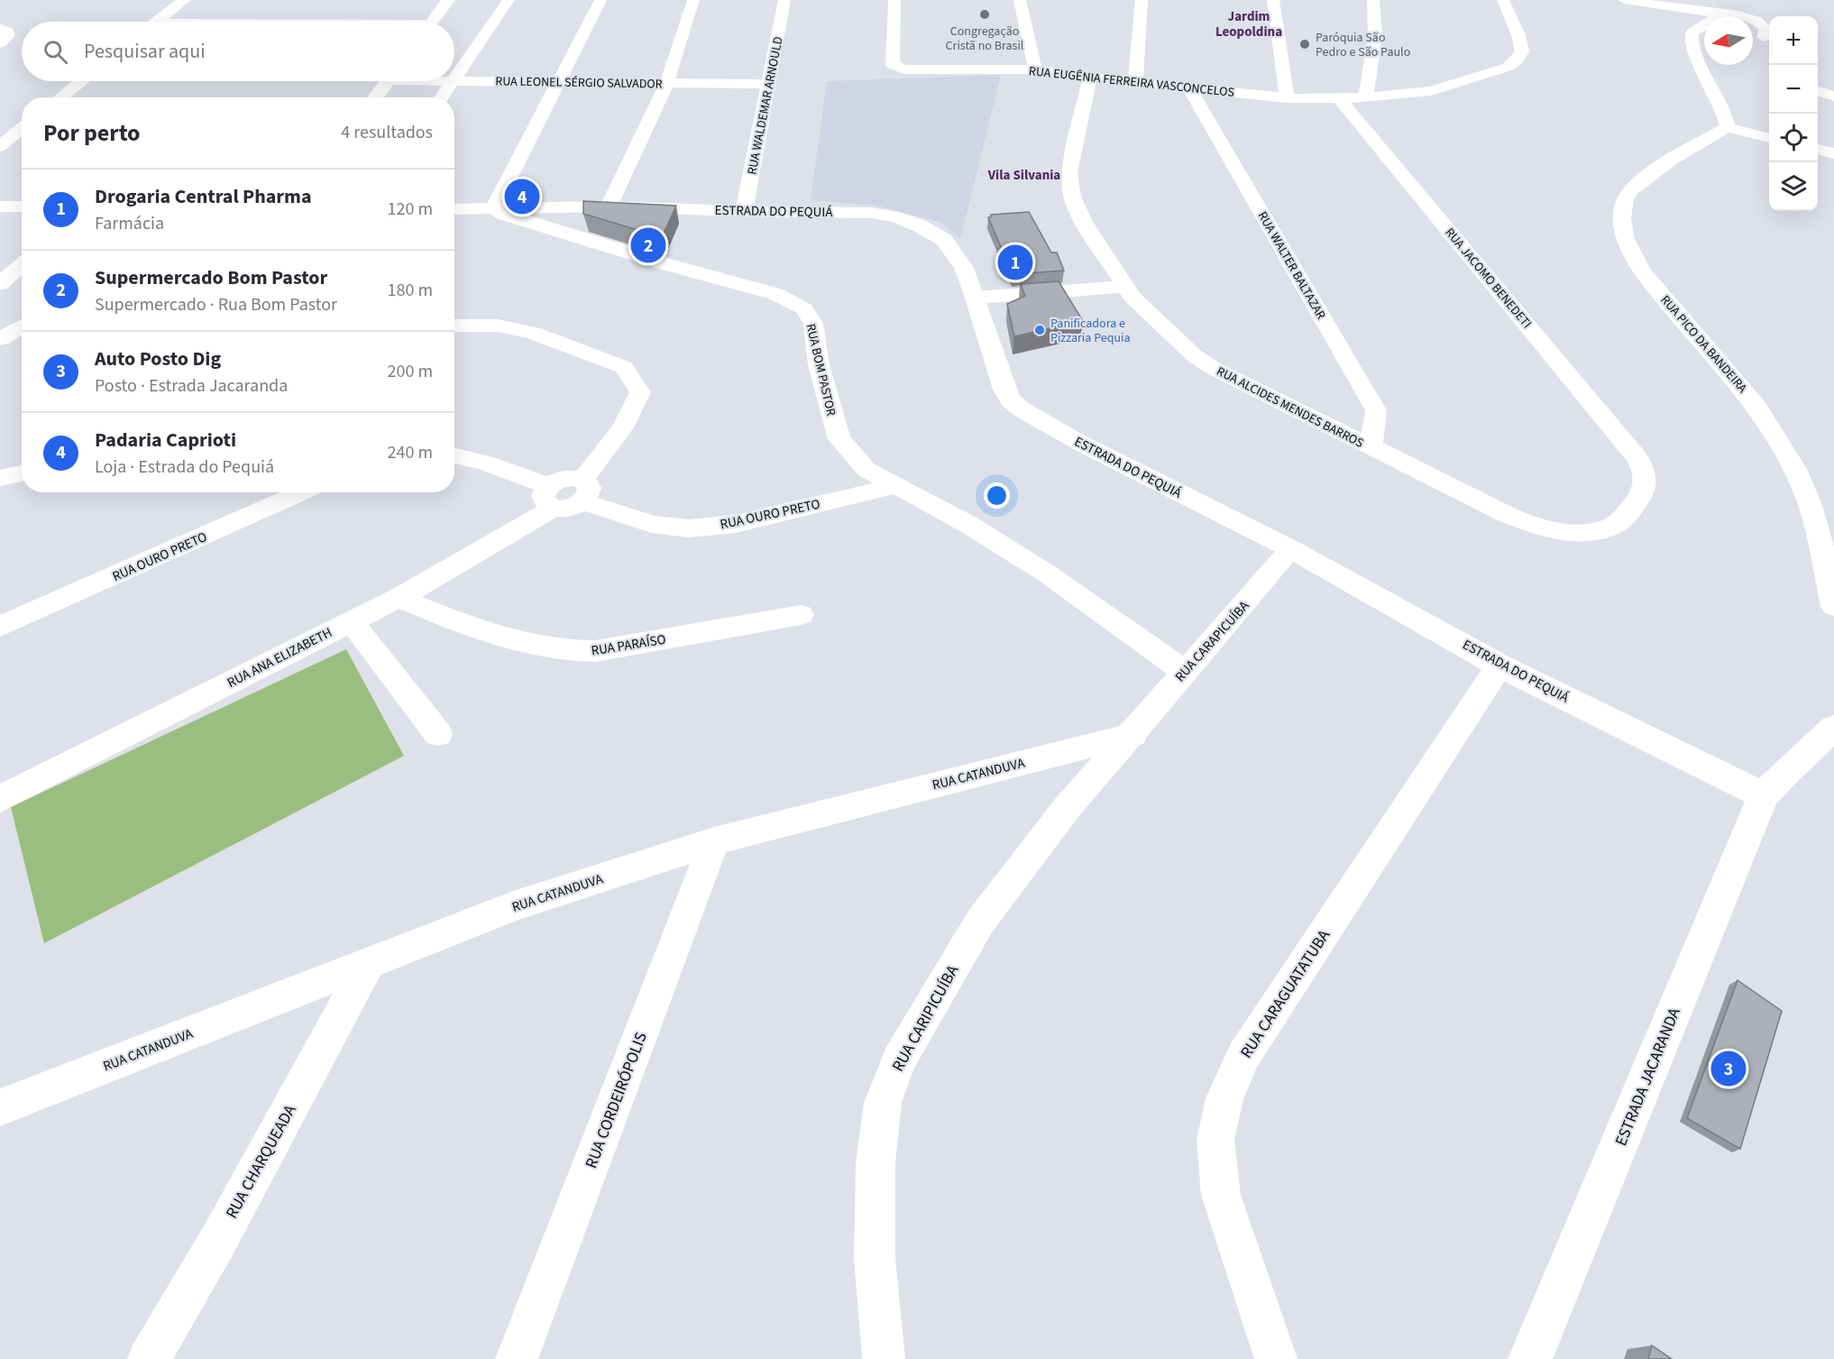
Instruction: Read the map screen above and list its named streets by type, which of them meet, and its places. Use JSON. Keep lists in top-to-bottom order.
{
  "streets": {
    "main road": ["ESTRADA DO PEQUIÁ", "ESTRADA JACARANDA"],
    "street": [
      "RUA EUGÊNIA FERREIRA VASCONCELOS",
      "RUA LEONEL SÉRGIO SALVADOR",
      "RUA WALDEMAR ARNOULD",
      "RUA WALTER BALTAZAR",
      "RUA JACOMO BENEDETI",
      "RUA PICO DA BANDEIRA",
      "RUA BOM PASTOR",
      "RUA ALCIDES MENDES BARROS",
      "RUA OURO PRETO",
      "RUA CARAPICUÍBA",
      "RUA PARAÍSO",
      "RUA ANA ELIZABETH",
      "RUA CATANDUVA",
      "RUA CARAGUATATUBA",
      "RUA CARIPICUÍBA",
      "RUA CORDEIRÓPOLIS",
      "RUA CHARQUEADA"
    ]
  },
  "crossings": [
    ["RUA EUGÊNIA FERREIRA VASCONCELOS", "RUA WALTER BALTAZAR"],
    ["RUA EUGÊNIA FERREIRA VASCONCELOS", "RUA JACOMO BENEDETI"],
    ["RUA EUGÊNIA FERREIRA VASCONCELOS", "RUA ALCIDES MENDES BARROS"],
    ["RUA LEONEL SÉRGIO SALVADOR", "RUA WALDEMAR ARNOULD"],
    ["RUA WALDEMAR ARNOULD", "ESTRADA DO PEQUIÁ"],
    ["ESTRADA DO PEQUIÁ", "RUA BOM PASTOR"],
    ["ESTRADA DO PEQUIÁ", "RUA CARAPICUÍBA"],
    ["ESTRADA DO PEQUIÁ", "RUA CARAGUATATUBA"],
    ["ESTRADA DO PEQUIÁ", "ESTRADA JACARANDA"],
    ["RUA WALTER BALTAZAR", "RUA ALCIDES MENDES BARROS"],
    ["RUA JACOMO BENEDETI", "RUA ALCIDES MENDES BARROS"],
    ["RUA BOM PASTOR", "RUA OURO PRETO"],
    ["RUA BOM PASTOR", "RUA CARAPICUÍBA"],
    ["RUA CARAPICUÍBA", "RUA CATANDUVA"],
    ["RUA CARAPICUÍBA", "RUA CARIPICUÍBA"],
    ["RUA PARAÍSO", "RUA ANA ELIZABETH"],
    ["RUA CATANDUVA", "RUA CARIPICUÍBA"],
    ["RUA CATANDUVA", "RUA CORDEIRÓPOLIS"],
    ["RUA CATANDUVA", "RUA CHARQUEADA"]
  ],
  "districts": ["Jardim Leopoldina", "Vila Silvania"],
  "places": ["Congregação Cristã no Brasil", "Paróquia São Pedro e São Paulo", "Panificadora e Pizzaria Pequia"],
  "north": "left",
  "page": {
    "map_buttons": ["+", "−"],
    "search": "Pesquisar aqui",
    "heading": ["Por perto", "4 resultados"],
    "list": [
      {
        "mark": "1",
        "name": "Drogaria Central Pharma",
        "note": "Farmácia",
        "value": "120 m"
      },
      {
        "mark": "2",
        "name": "Supermercado Bom Pastor",
        "note": "Supermercado · Rua Bom Pastor",
        "value": "180 m"
      },
      {
        "mark": "3",
        "name": "Auto Posto Dig",
        "note": "Posto · Estrada Jacaranda",
        "value": "200 m"
      },
      {
        "mark": "4",
        "name": "Padaria Caprioti",
        "note": "Loja · Estrada do Pequiá",
        "value": "240 m"
      }
    ],
    "pins": [
      "4",
      "2",
      "1",
      "3"
    ]
  }
}
